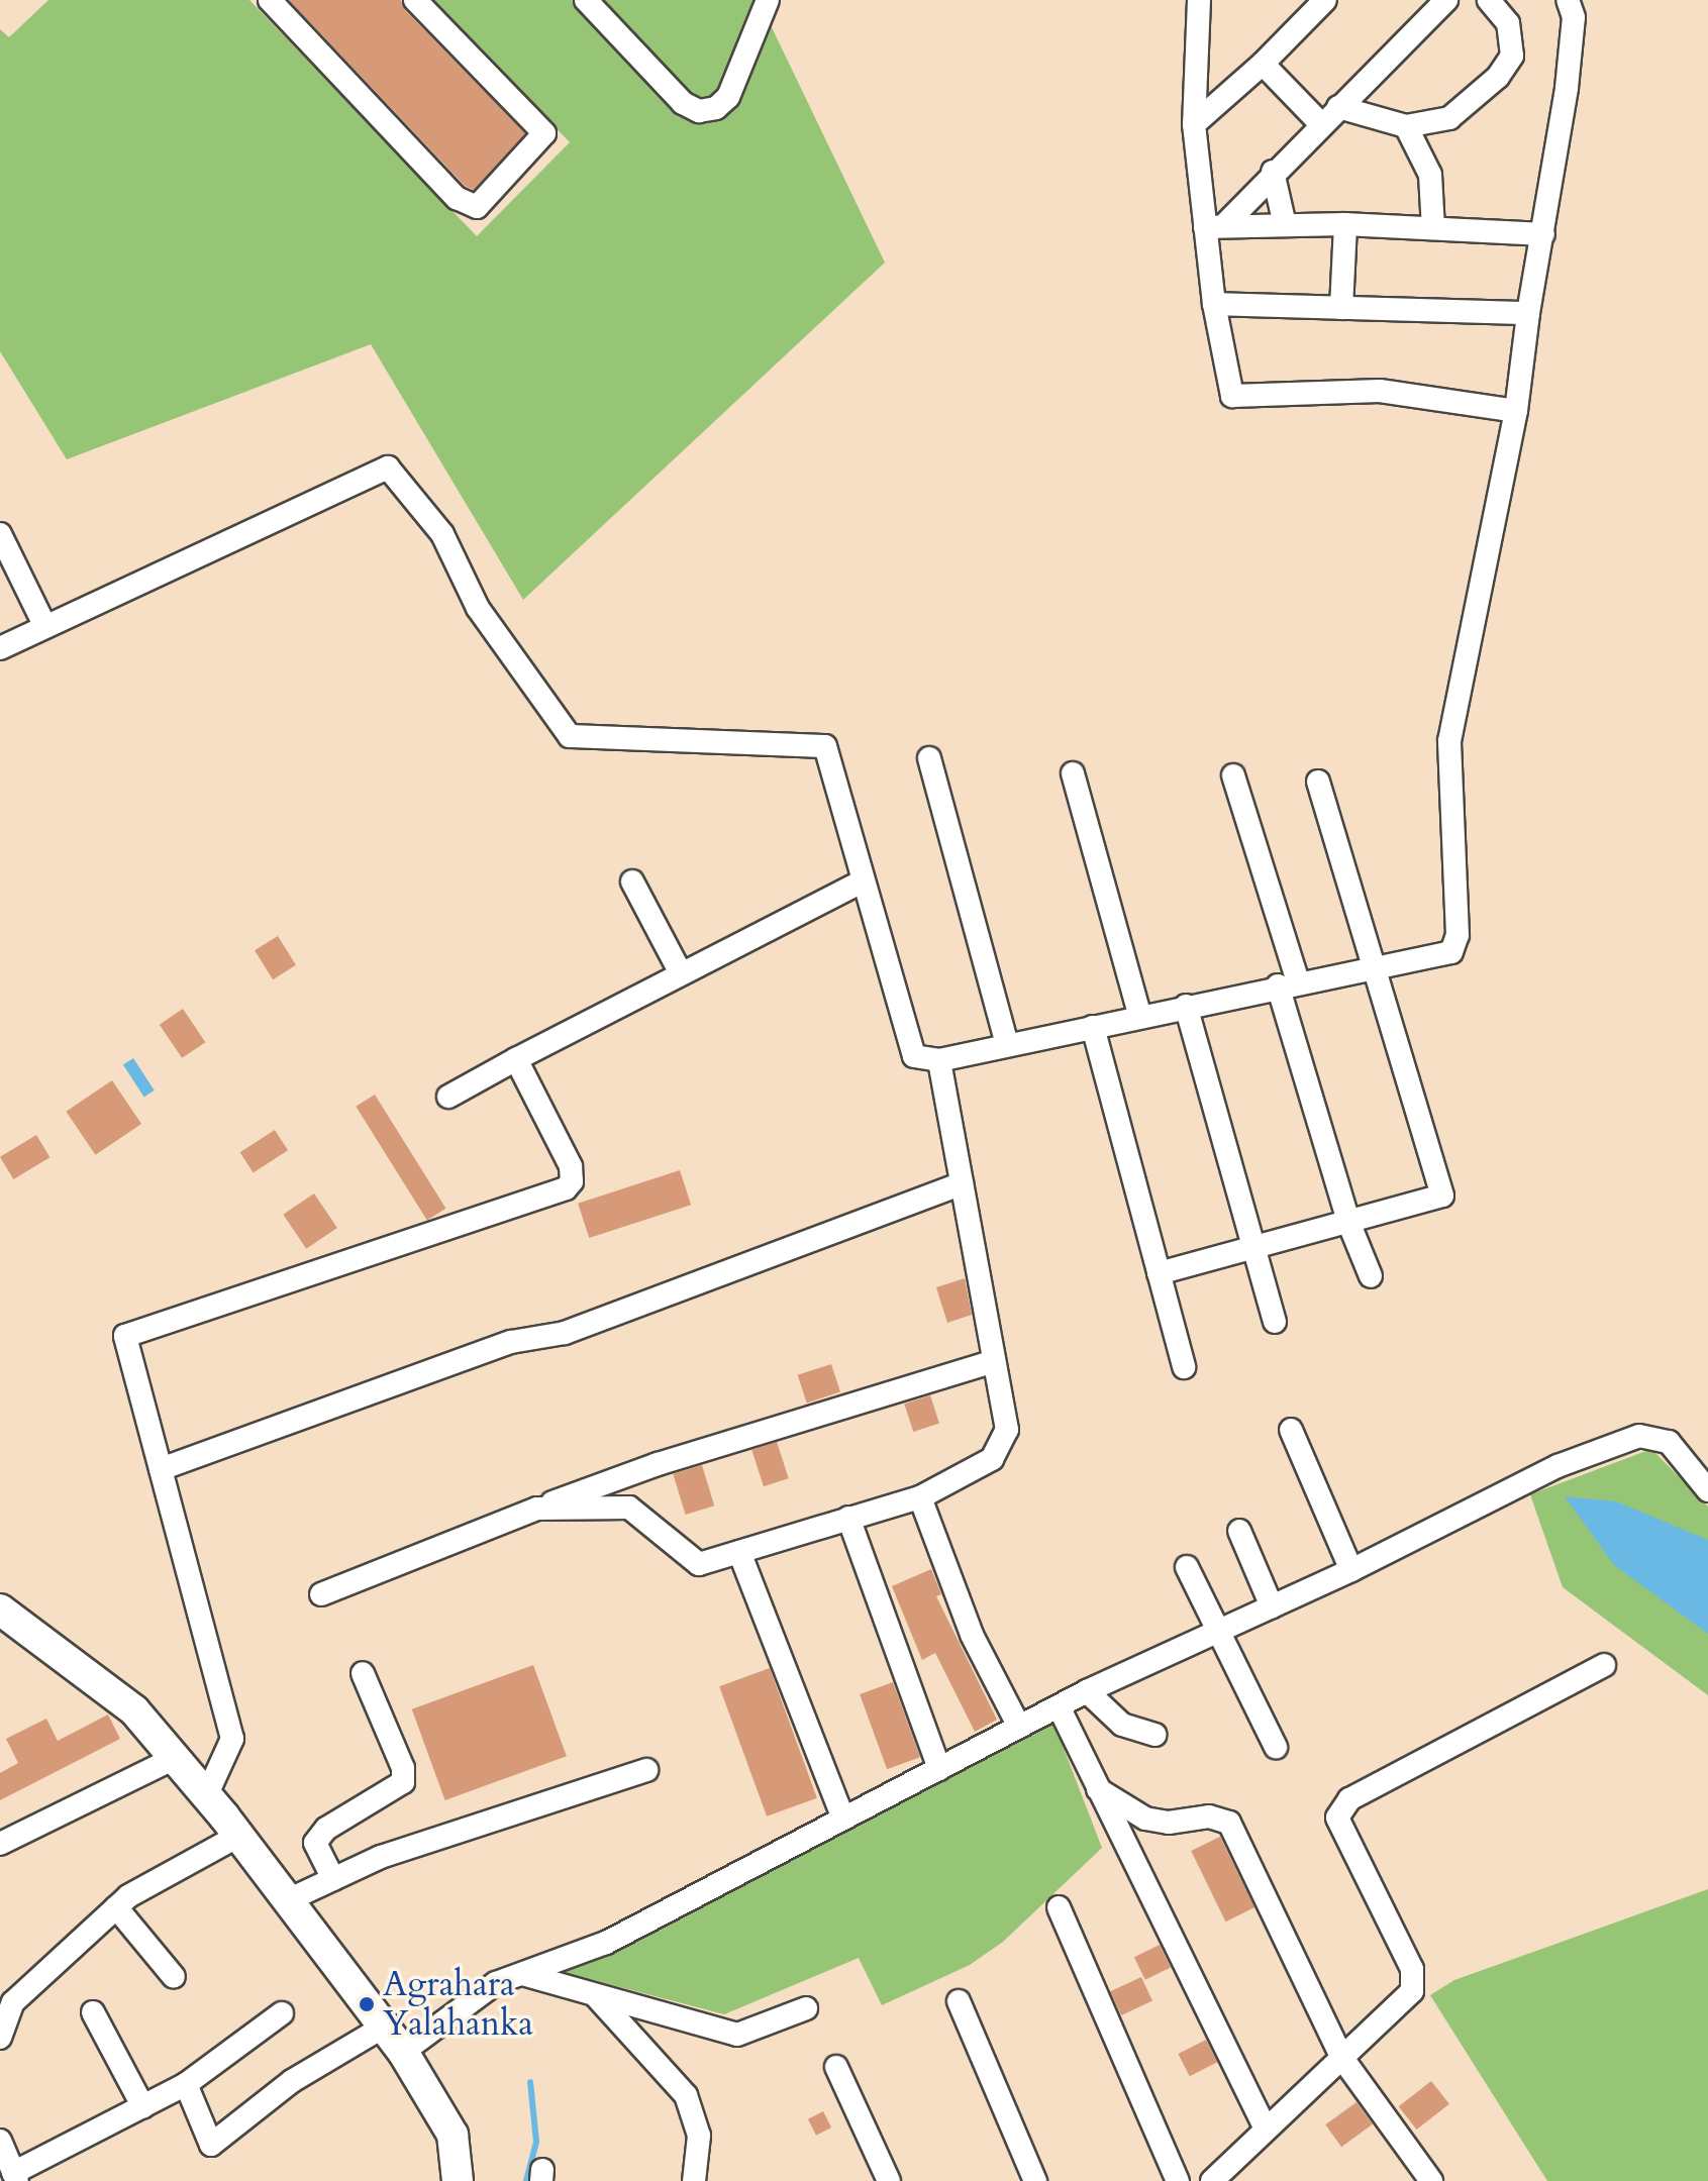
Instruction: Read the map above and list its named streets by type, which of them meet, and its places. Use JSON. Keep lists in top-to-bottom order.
{
  "places": ["Agrahara Yalahanka"]
}
